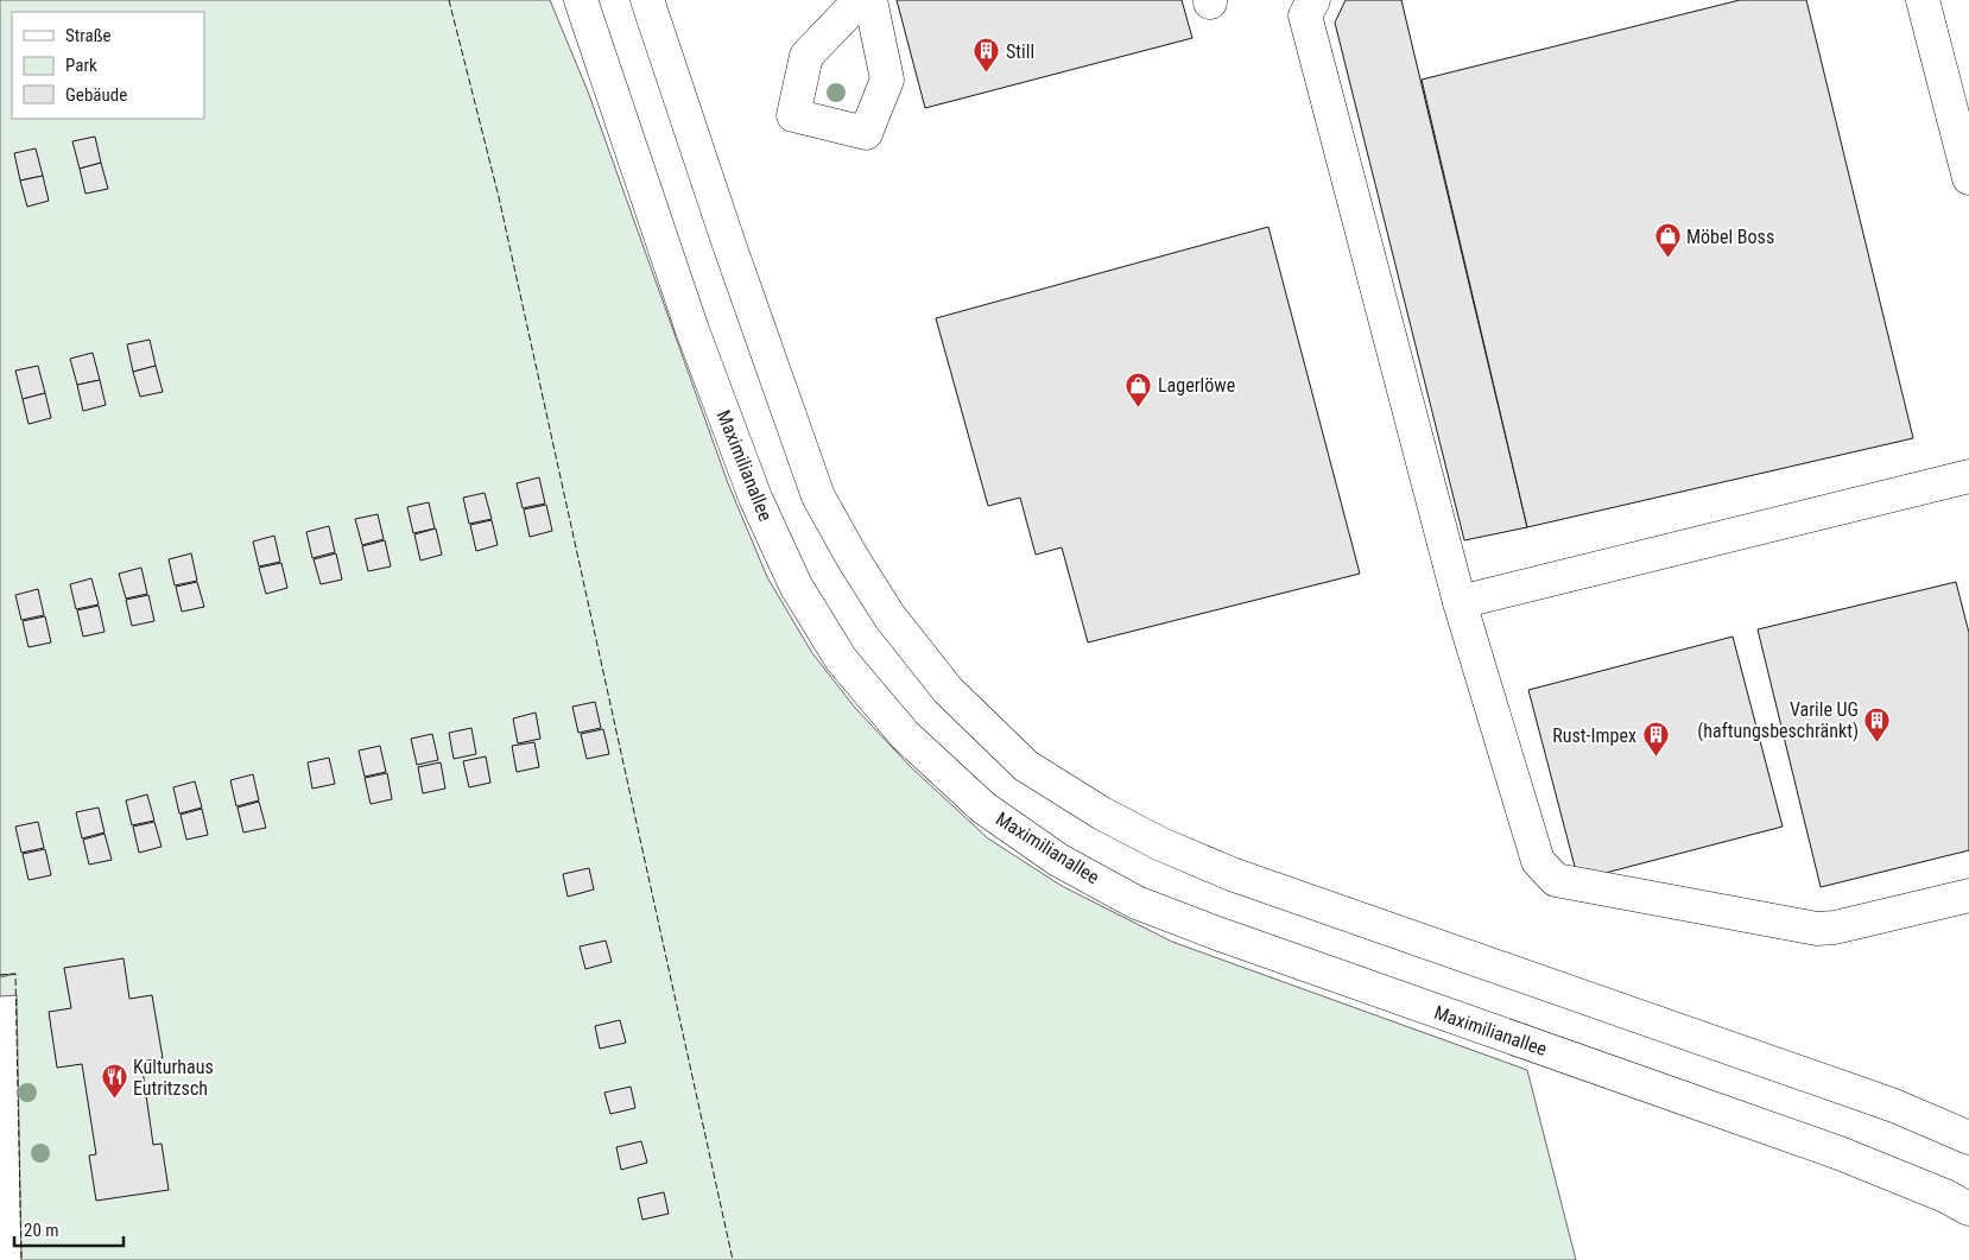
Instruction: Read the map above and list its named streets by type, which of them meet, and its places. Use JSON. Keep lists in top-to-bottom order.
{
  "streets": {
    "main road": ["Maximilianallee"]
  },
  "places": {
    "building": ["Still", "Varile UG (haftungsbeschränkt)", "Rust-Impex"],
    "shop": ["Möbel Boss", "Lagerlöwe"],
    "restaurant": ["Kulturhaus Eutritzsch"]
  },
  "legend": ["Straße", "Park", "Gebäude"],
  "scale_bar": "20 m"
}
